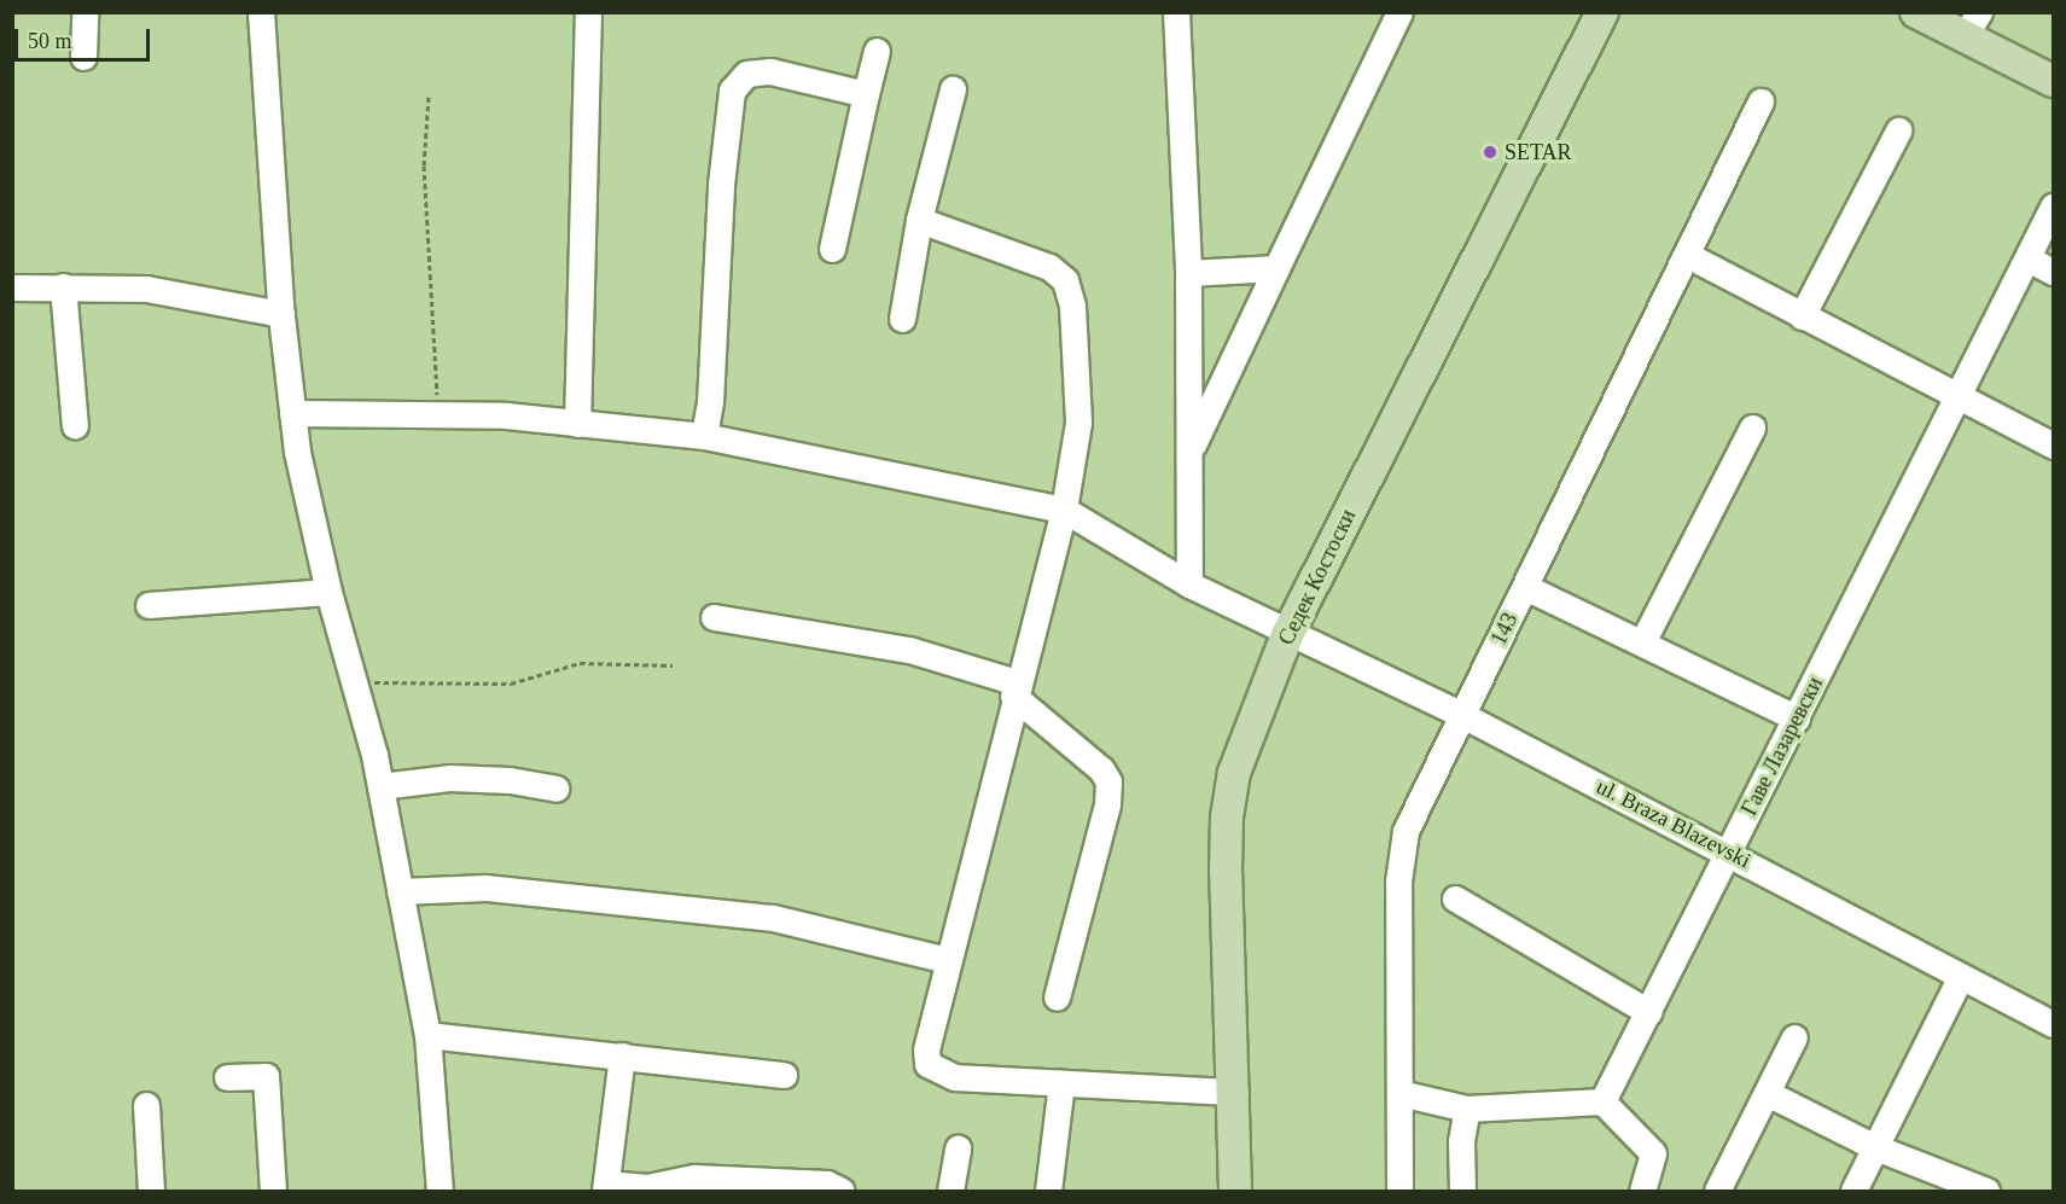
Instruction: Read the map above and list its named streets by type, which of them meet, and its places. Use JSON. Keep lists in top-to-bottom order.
{
  "streets": {
    "main road": ["Седек Костоски"],
    "street": ["143", "Гаве Лазаревски", "ul. Braza Blazevski"]
  },
  "crossings": [
    ["Седек Костоски", "ul. Braza Blazevski"],
    ["143", "ul. Braza Blazevski"],
    ["Гаве Лазаревски", "ul. Braza Blazevski"]
  ],
  "places": ["SETAR"],
  "scale_bar": "50 m"
}
